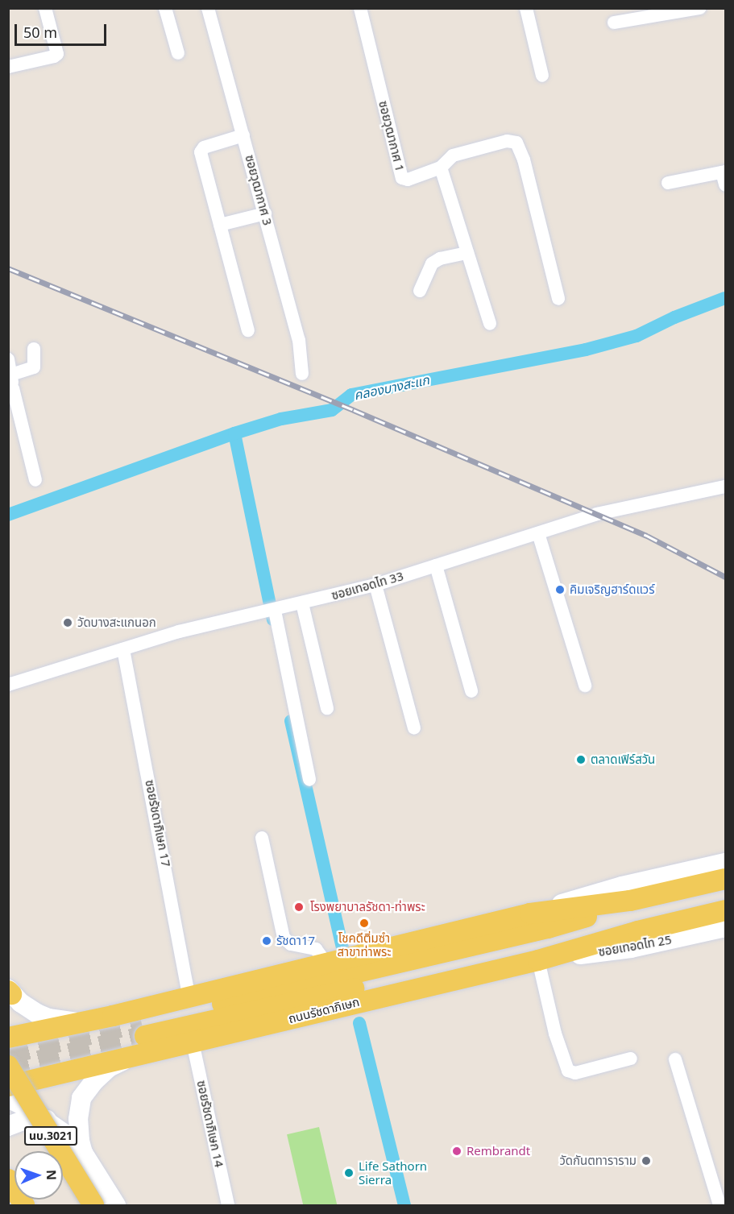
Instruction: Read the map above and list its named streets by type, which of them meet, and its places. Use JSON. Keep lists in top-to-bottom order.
{
  "streets": {
    "main road": ["ซอยเทอดไท 25", "ถนนรัชดาภิเษก", "นบ.3021"],
    "street": [
      "ซอยวุฒากาศ 1",
      "ซอยวุฒากาศ 3",
      "ซอยเทอดไท 33",
      "ซอยรัชดาภิเษก 17",
      "ซอยรัชดาภิเษก 14"
    ]
  },
  "crossings": [
    ["ซอยเทอดไท 33", "ซอยรัชดาภิเษก 17"],
    ["ซอยรัชดาภิเษก 17", "ถนนรัชดาภิเษก"],
    ["ซอยเทอดไท 25", "ถนนรัชดาภิเษก"],
    ["ถนนรัชดาภิเษก", "ซอยรัชดาภิเษก 14"]
  ],
  "water": ["คลองบางสะแก"],
  "places": [
    "คิมเจริญฮาร์ดแวร์",
    "วัดบางสะแกนอก",
    "ตลาดเฟิร์สวัน",
    "โรงพยาบาลรัชดา-ท่าพระ",
    "โชคดีติ่มซำ สาขาท่าพระ",
    "รัชดา17",
    "Rembrandt",
    "วัดกันตทาราราม",
    "Life Sathorn Sierra"
  ],
  "scale_bar": "50 m",
  "north": "right"
}
